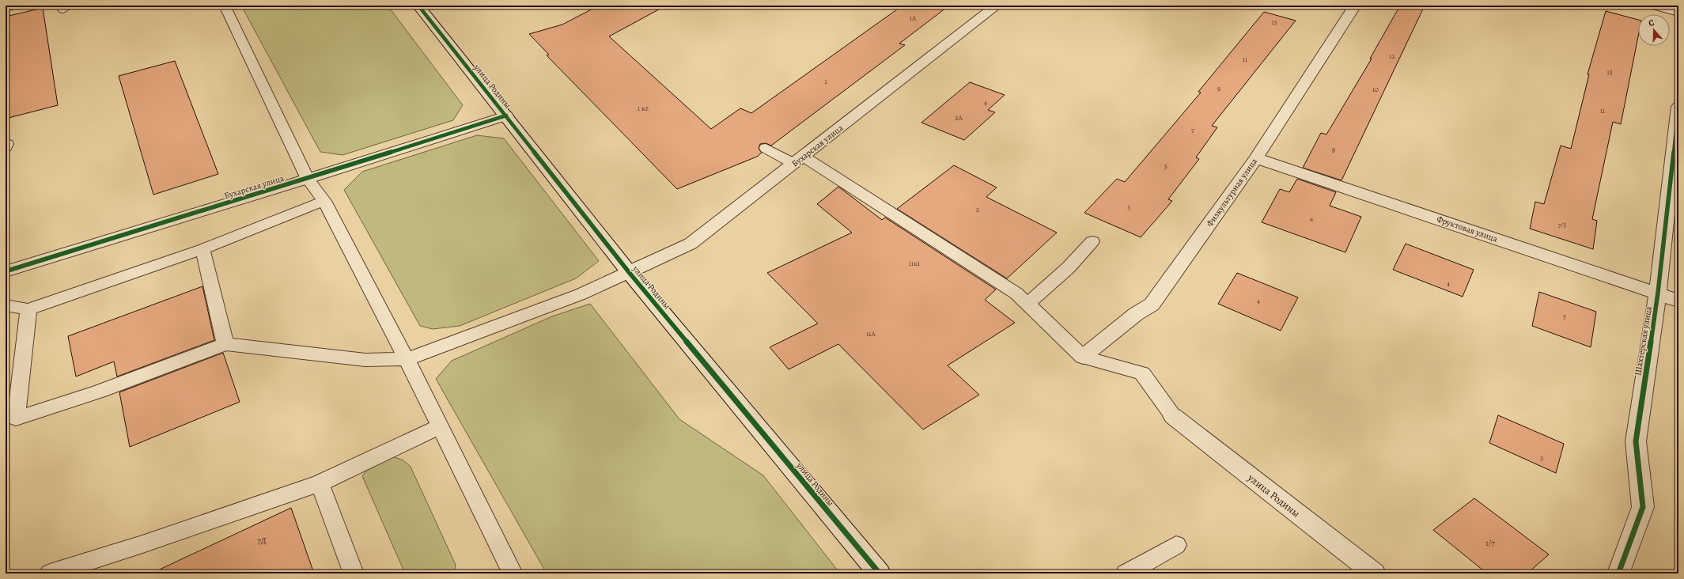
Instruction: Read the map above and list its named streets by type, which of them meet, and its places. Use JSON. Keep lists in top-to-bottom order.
{
  "streets": {
    "street": [
      "улица Родины",
      "Бухарская улица",
      "Физкультурная улица",
      "Фруктовая улица",
      "Шахтёрская улица"
    ]
  },
  "crossings": [
    ["улица Родины", "Бухарская улица"],
    ["Физкультурная улица", "Фруктовая улица"],
    ["Фруктовая улица", "Шахтёрская улица"]
  ],
  "house_numbers": [
    "1А",
    "13",
    "12",
    "11",
    "13",
    "1",
    "9",
    "10",
    "4",
    "1 к2",
    "11",
    "2А",
    "7",
    "8",
    "5",
    "3",
    "2",
    "6",
    "7/5",
    "11к1",
    "4",
    "4",
    "5",
    "11А",
    "3",
    "7Д",
    "1/7"
  ],
  "north": "top"
}
